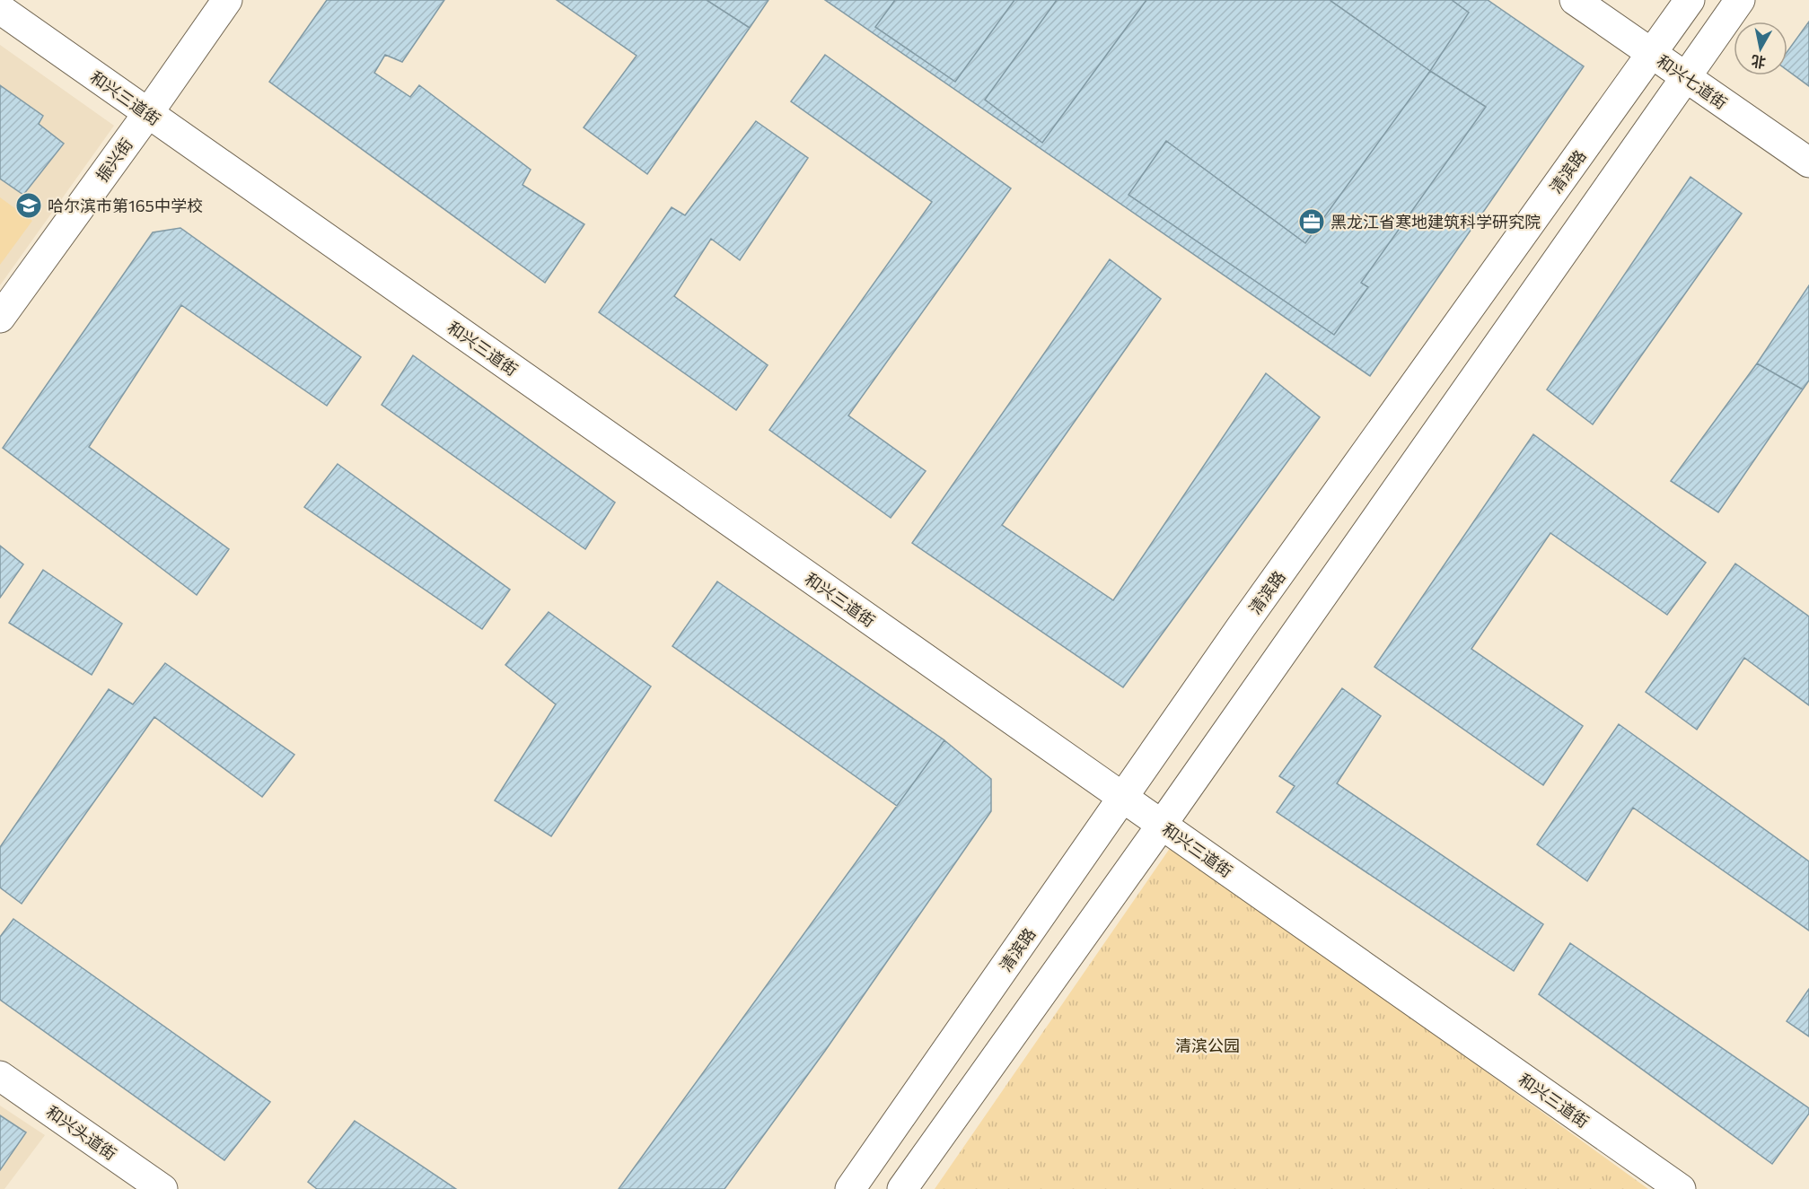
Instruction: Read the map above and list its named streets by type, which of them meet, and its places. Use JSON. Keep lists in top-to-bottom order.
{
  "streets": {
    "street": [
      "和兴七道街",
      "和兴三道街",
      "振兴街",
      "清滨路",
      "和兴头道街"
    ]
  },
  "crossings": [
    ["和兴七道街", "清滨路"],
    ["和兴三道街", "振兴街"],
    ["和兴三道街", "清滨路"]
  ],
  "parks": ["清滨公园"],
  "places": {
    "school or university": ["哈尔滨市第165中学校"],
    "office": ["黑龙江省寒地建筑科学研究院"]
  },
  "north": "bottom"
}
